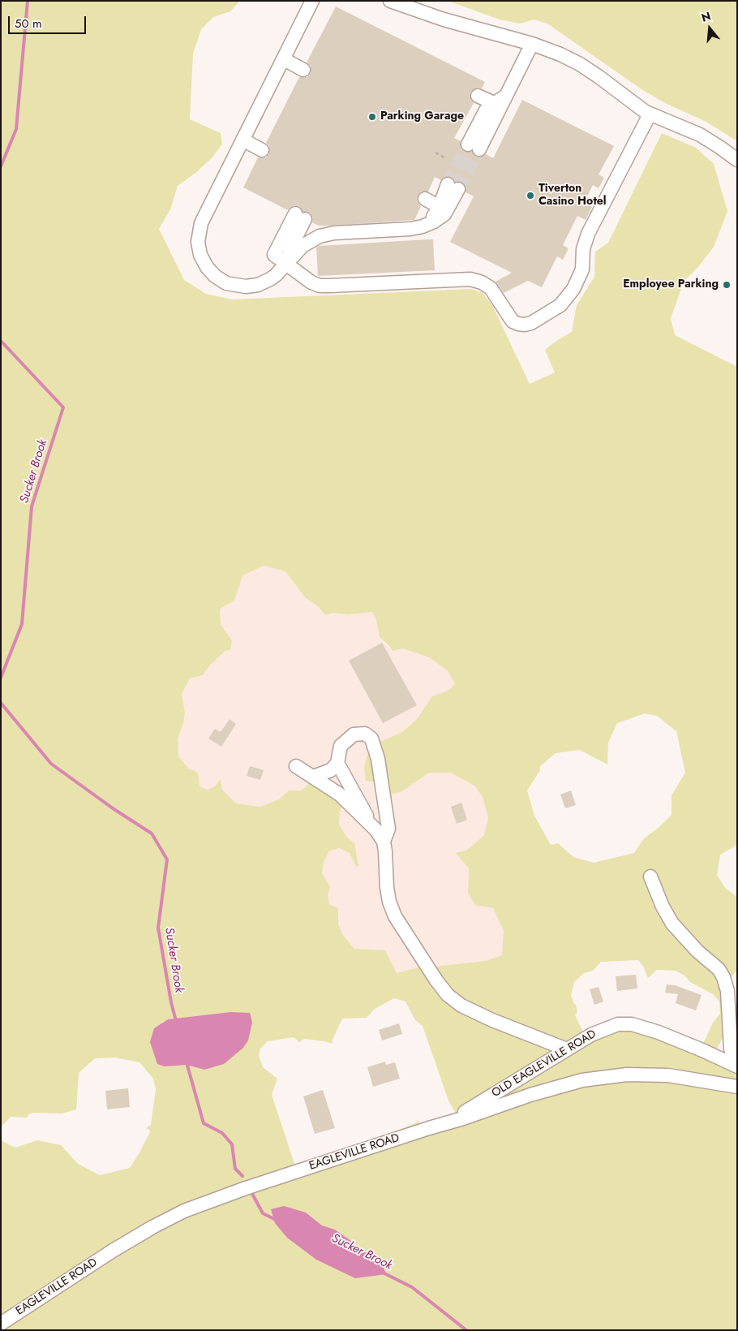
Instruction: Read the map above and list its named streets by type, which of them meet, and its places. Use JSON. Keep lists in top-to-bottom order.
{
  "streets": {
    "street": ["OLD EAGLEVILLE ROAD", "EAGLEVILLE ROAD"]
  },
  "crossings": [
    ["OLD EAGLEVILLE ROAD", "EAGLEVILLE ROAD"]
  ],
  "water": ["Sucker Brook"],
  "places": ["Parking Garage", "Tiverton Casino Hotel", "Employee Parking"],
  "scale_bar": "50 m",
  "north": "top"
}
